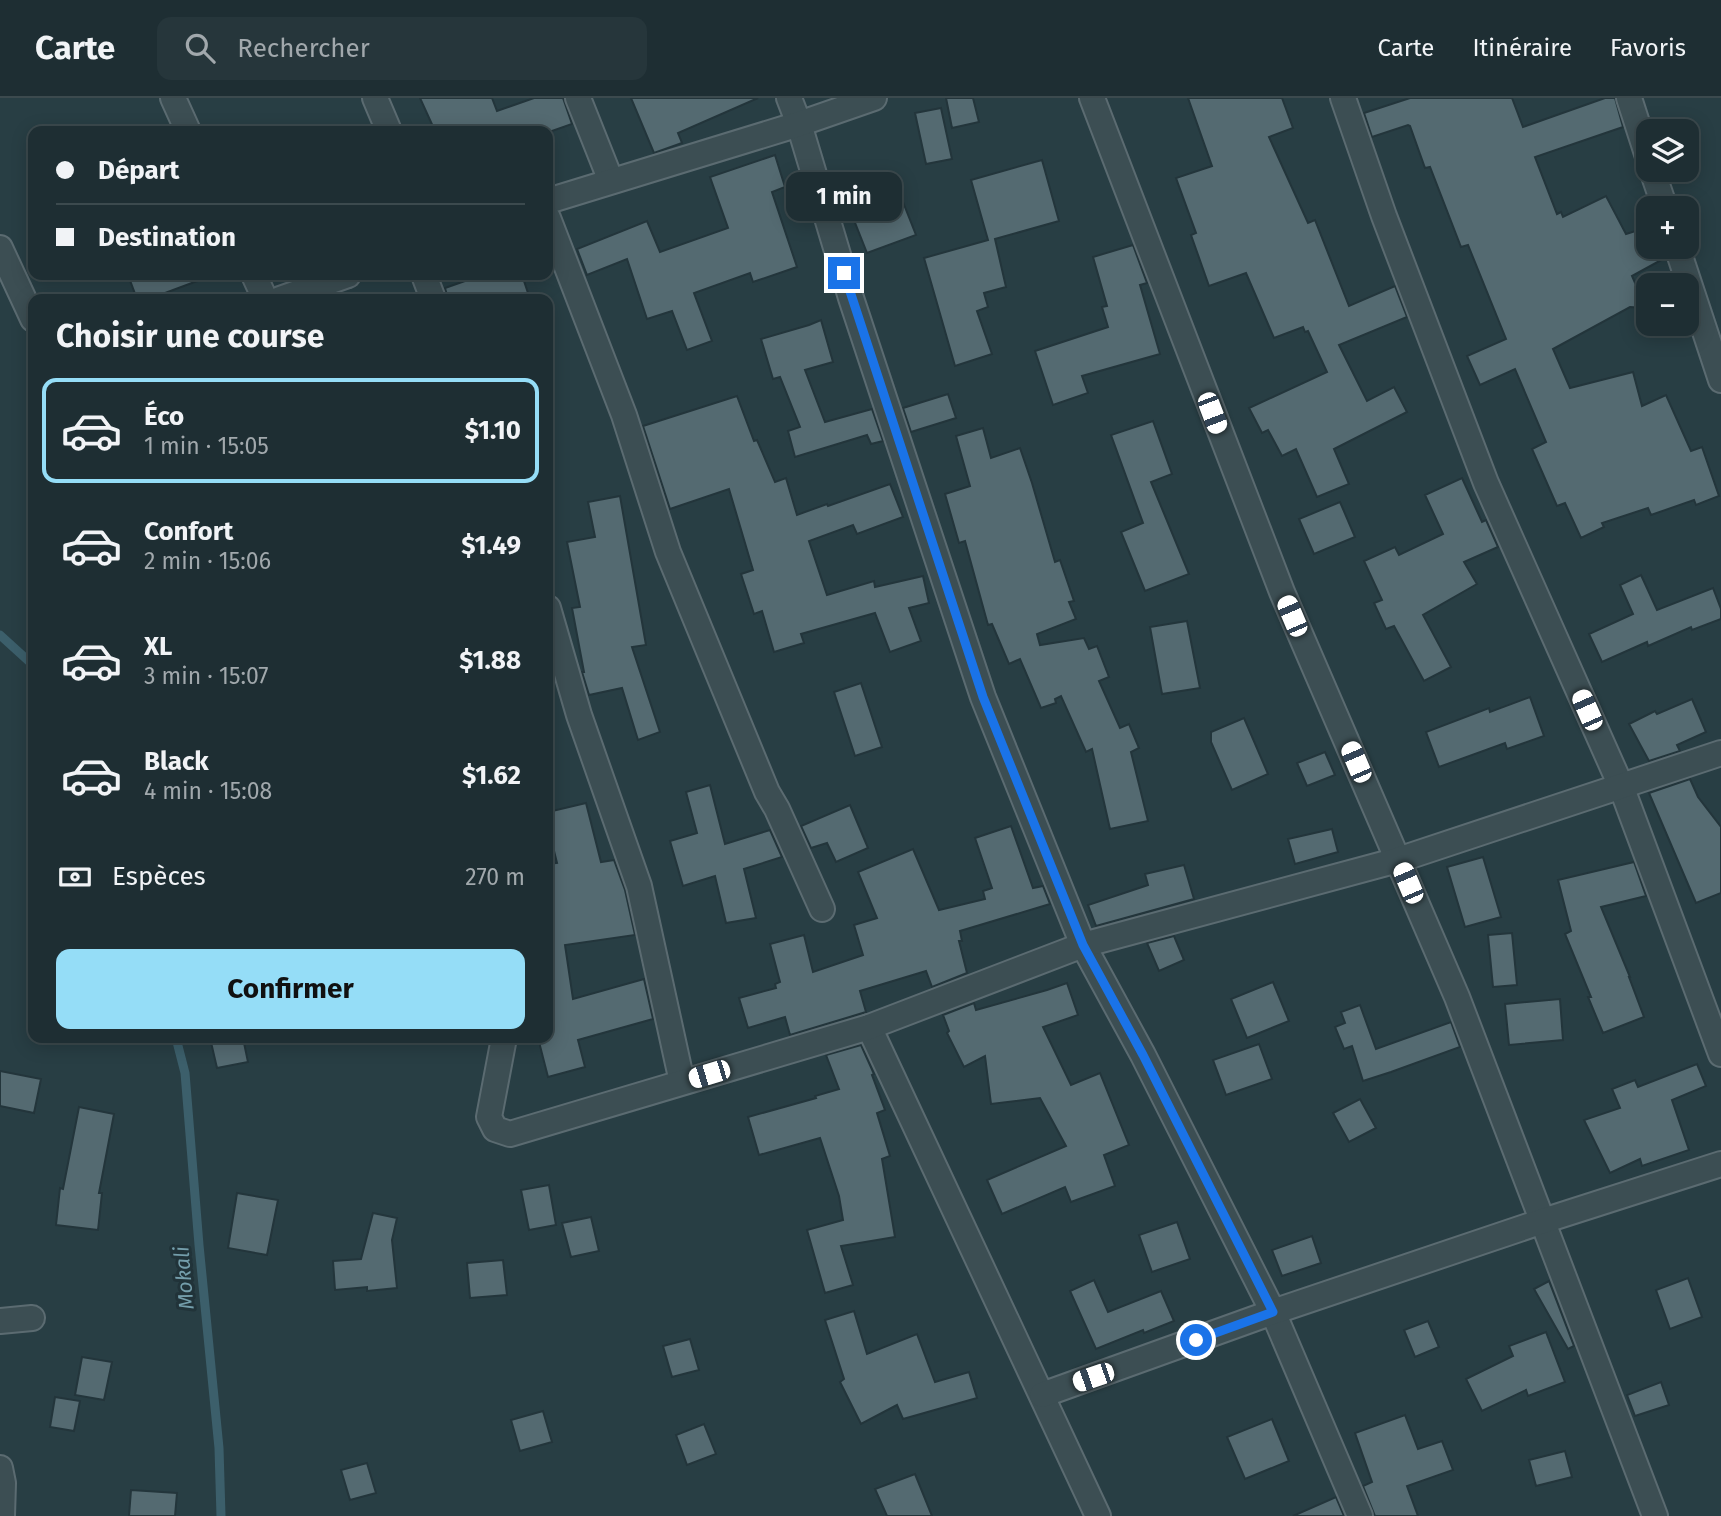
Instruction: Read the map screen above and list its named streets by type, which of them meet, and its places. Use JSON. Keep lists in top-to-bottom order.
{
  "water": ["Mokali"],
  "page": {
    "header": "Carte",
    "search": "Rechercher",
    "nav": ["Carte", "Itinéraire", "Favoris"],
    "map_buttons": ["+", "−"],
    "banner": ["Départ", "Destination"],
    "bubble": "1 min",
    "heading": "Choisir une course",
    "list": [
      {
        "name": "Éco",
        "note": "1 min · 15:05",
        "value": "$1.10"
      },
      {
        "name": "Confort",
        "note": "2 min · 15:06",
        "value": "$1.49"
      },
      {
        "name": "XL",
        "note": "3 min · 15:07",
        "value": "$1.88"
      },
      {
        "name": "Black",
        "note": "4 min · 15:08",
        "value": "$1.62"
      }
    ],
    "pay": ["Espèces", "270 m"],
    "buttons": "Confirmer"
  }
}
